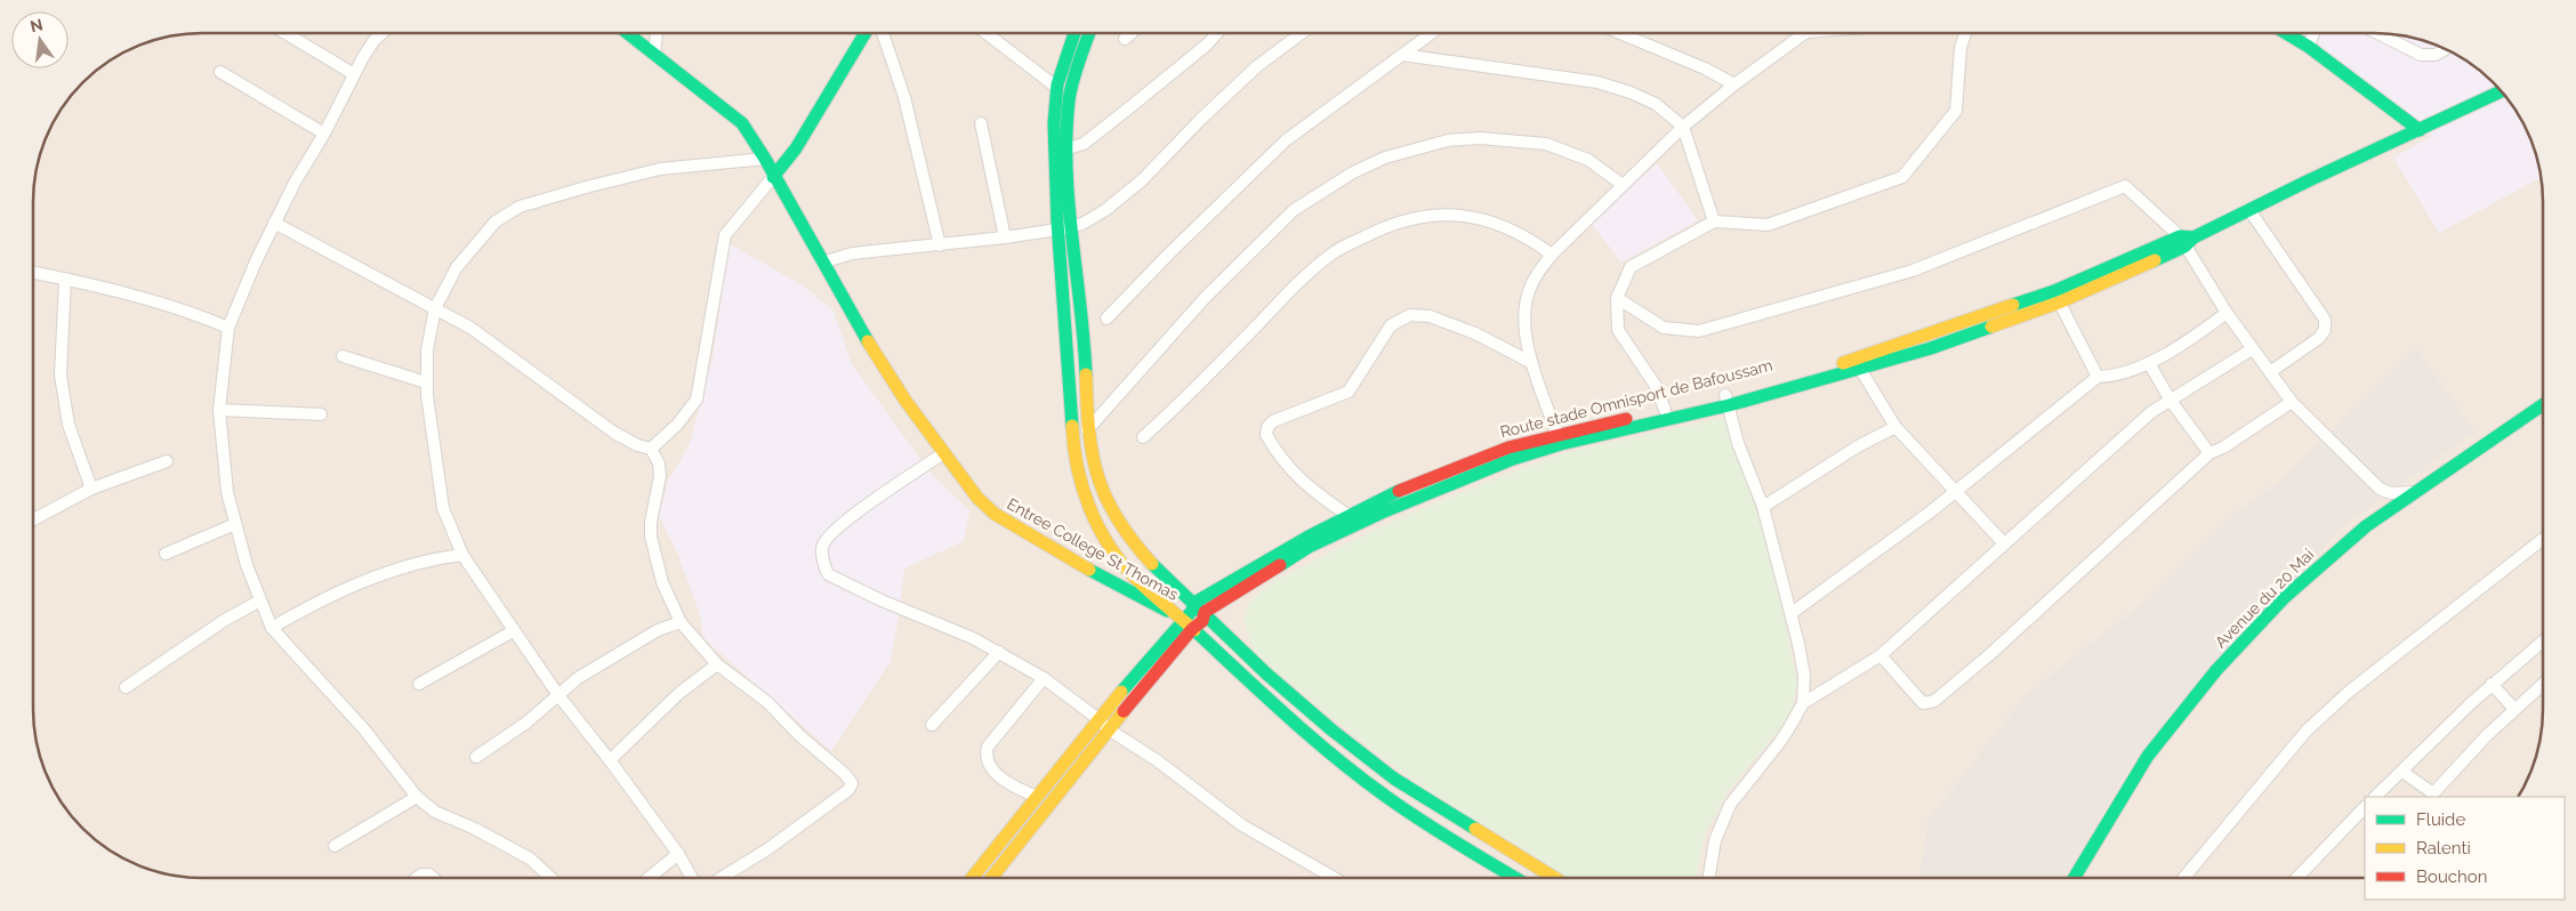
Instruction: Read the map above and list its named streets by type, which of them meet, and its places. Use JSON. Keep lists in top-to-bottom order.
{
  "streets": {
    "street": ["Route stade Omnisport de Bafoussam", "Entree College St Thomas", "Avenue du 20 Mai"]
  },
  "crossings": [
    ["Route stade Omnisport de Bafoussam", "Entree College St Thomas"]
  ],
  "legend": ["Fluide", "Ralenti", "Bouchon"],
  "north": "top"
}
